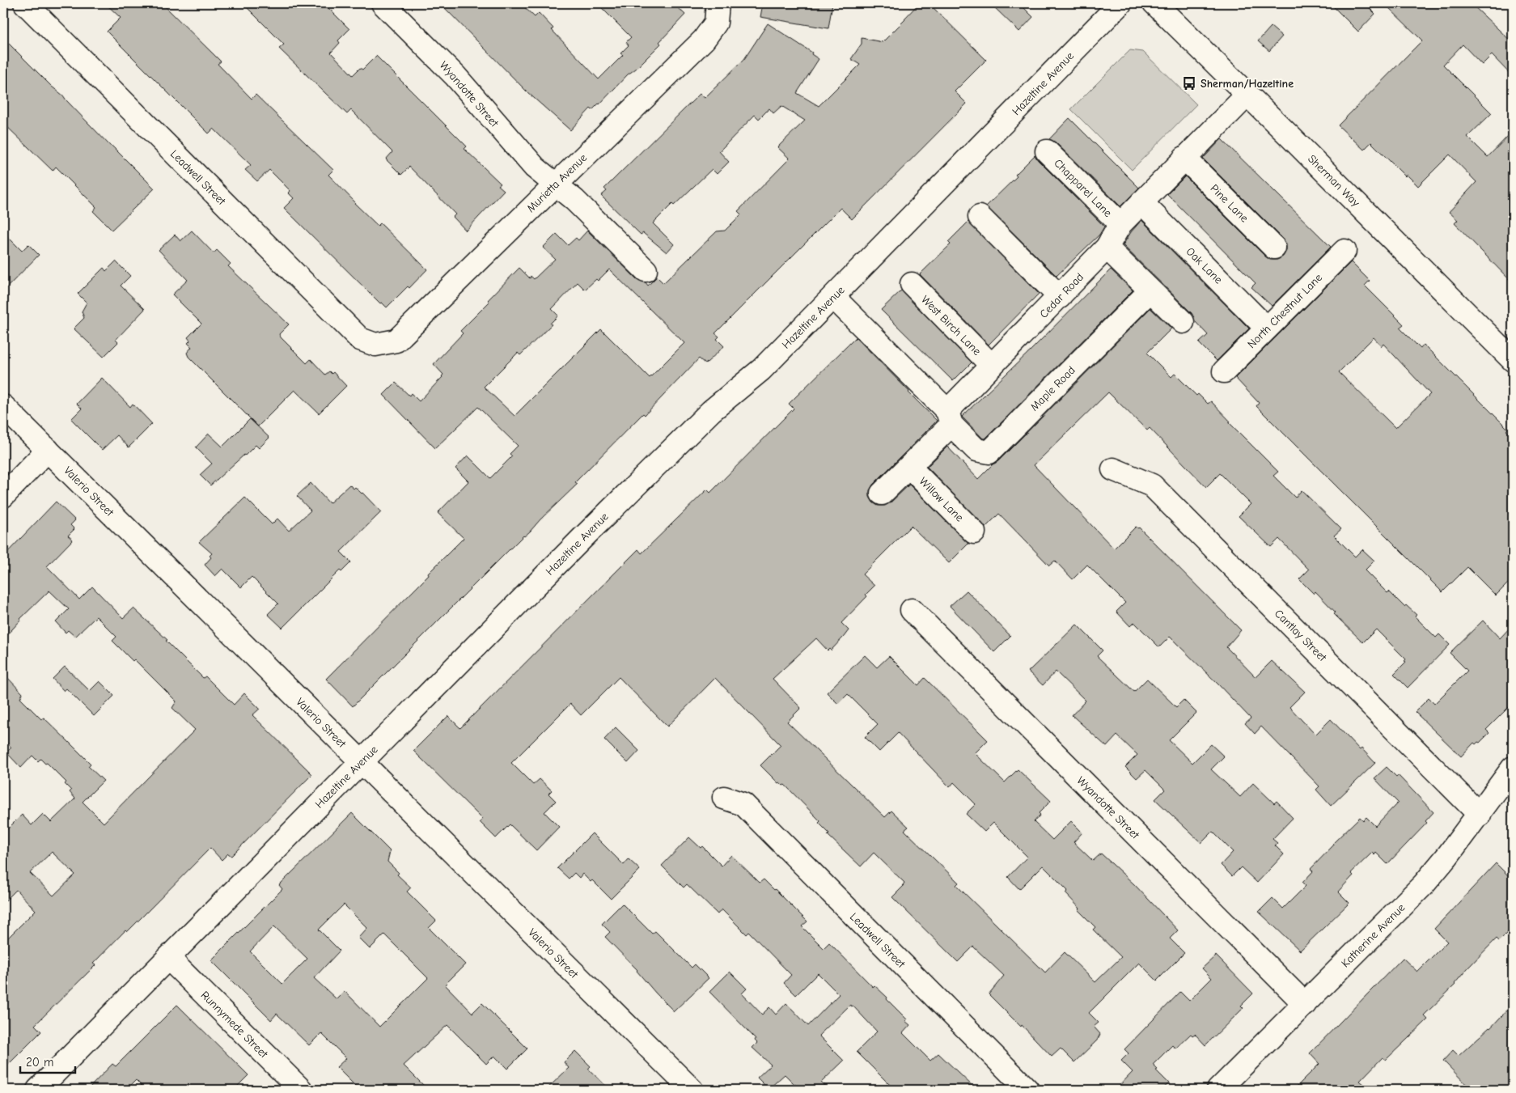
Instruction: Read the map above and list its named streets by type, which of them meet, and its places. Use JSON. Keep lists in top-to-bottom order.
{
  "streets": {
    "street": [
      "Hazeltine Avenue",
      "Wyandotte Street",
      "Leadwell Street",
      "Sherman Way",
      "Murietta Avenue",
      "Chapparel Lane",
      "Pine Lane",
      "Oak Lane",
      "Cedar Road",
      "North Chestnut Lane",
      "West Birch Lane",
      "Maple Road",
      "Valerio Street",
      "Willow Lane",
      "Cantlay Street",
      "Katherine Avenue",
      "Runnymede Street"
    ]
  },
  "crossings": [
    ["Hazeltine Avenue", "Maple Road"],
    ["Hazeltine Avenue", "Valerio Street"],
    ["Hazeltine Avenue", "Runnymede Street"],
    ["Wyandotte Street", "Murietta Avenue"],
    ["Wyandotte Street", "Katherine Avenue"],
    ["Leadwell Street", "Murietta Avenue"],
    ["Sherman Way", "Cedar Road"],
    ["Chapparel Lane", "Cedar Road"],
    ["Pine Lane", "Cedar Road"],
    ["Oak Lane", "Cedar Road"],
    ["Oak Lane", "North Chestnut Lane"],
    ["Cedar Road", "West Birch Lane"],
    ["Cedar Road", "Maple Road"],
    ["Cedar Road", "Willow Lane"],
    ["Cantlay Street", "Katherine Avenue"]
  ],
  "places": {
    "bus stop": ["Sherman/Hazeltine"]
  },
  "scale_bar": "20 m"
}
